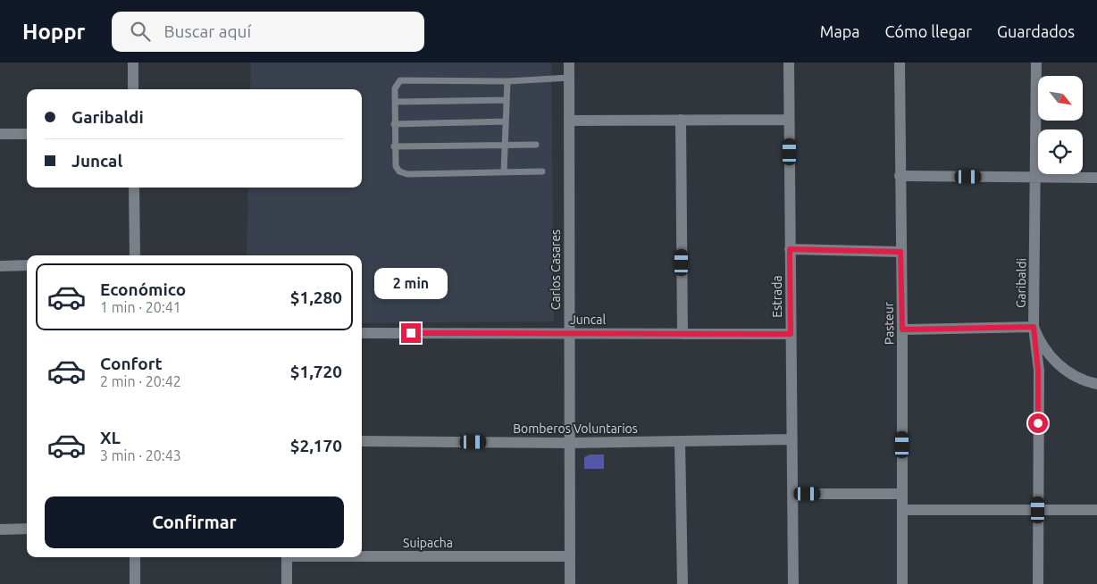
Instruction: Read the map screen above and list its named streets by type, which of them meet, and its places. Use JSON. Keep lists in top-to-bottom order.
{
  "streets": {
    "street": [
      "Carlos Casares",
      "Garibaldi",
      "Estrada",
      "Juncal",
      "Pasteur",
      "Bomberos Voluntarios",
      "Suipacha"
    ]
  },
  "crossings": [
    ["Carlos Casares", "Juncal"],
    ["Carlos Casares", "Bomberos Voluntarios"],
    ["Carlos Casares", "Suipacha"],
    ["Estrada", "Juncal"],
    ["Estrada", "Bomberos Voluntarios"]
  ],
  "north": "bottom right",
  "page": {
    "header": "Hoppr",
    "search": "Buscar aquí",
    "nav": ["Mapa", "Cómo llegar", "Guardados"],
    "banner": ["Garibaldi", "Juncal"],
    "list": [
      {
        "name": "Económico",
        "note": "1 min · 20:41",
        "value": "$1,280"
      },
      {
        "name": "Confort",
        "note": "2 min · 20:42",
        "value": "$1,720"
      },
      {
        "name": "XL",
        "note": "3 min · 20:43",
        "value": "$2,170"
      }
    ],
    "bubble": "2 min",
    "buttons": "Confirmar"
  }
}
